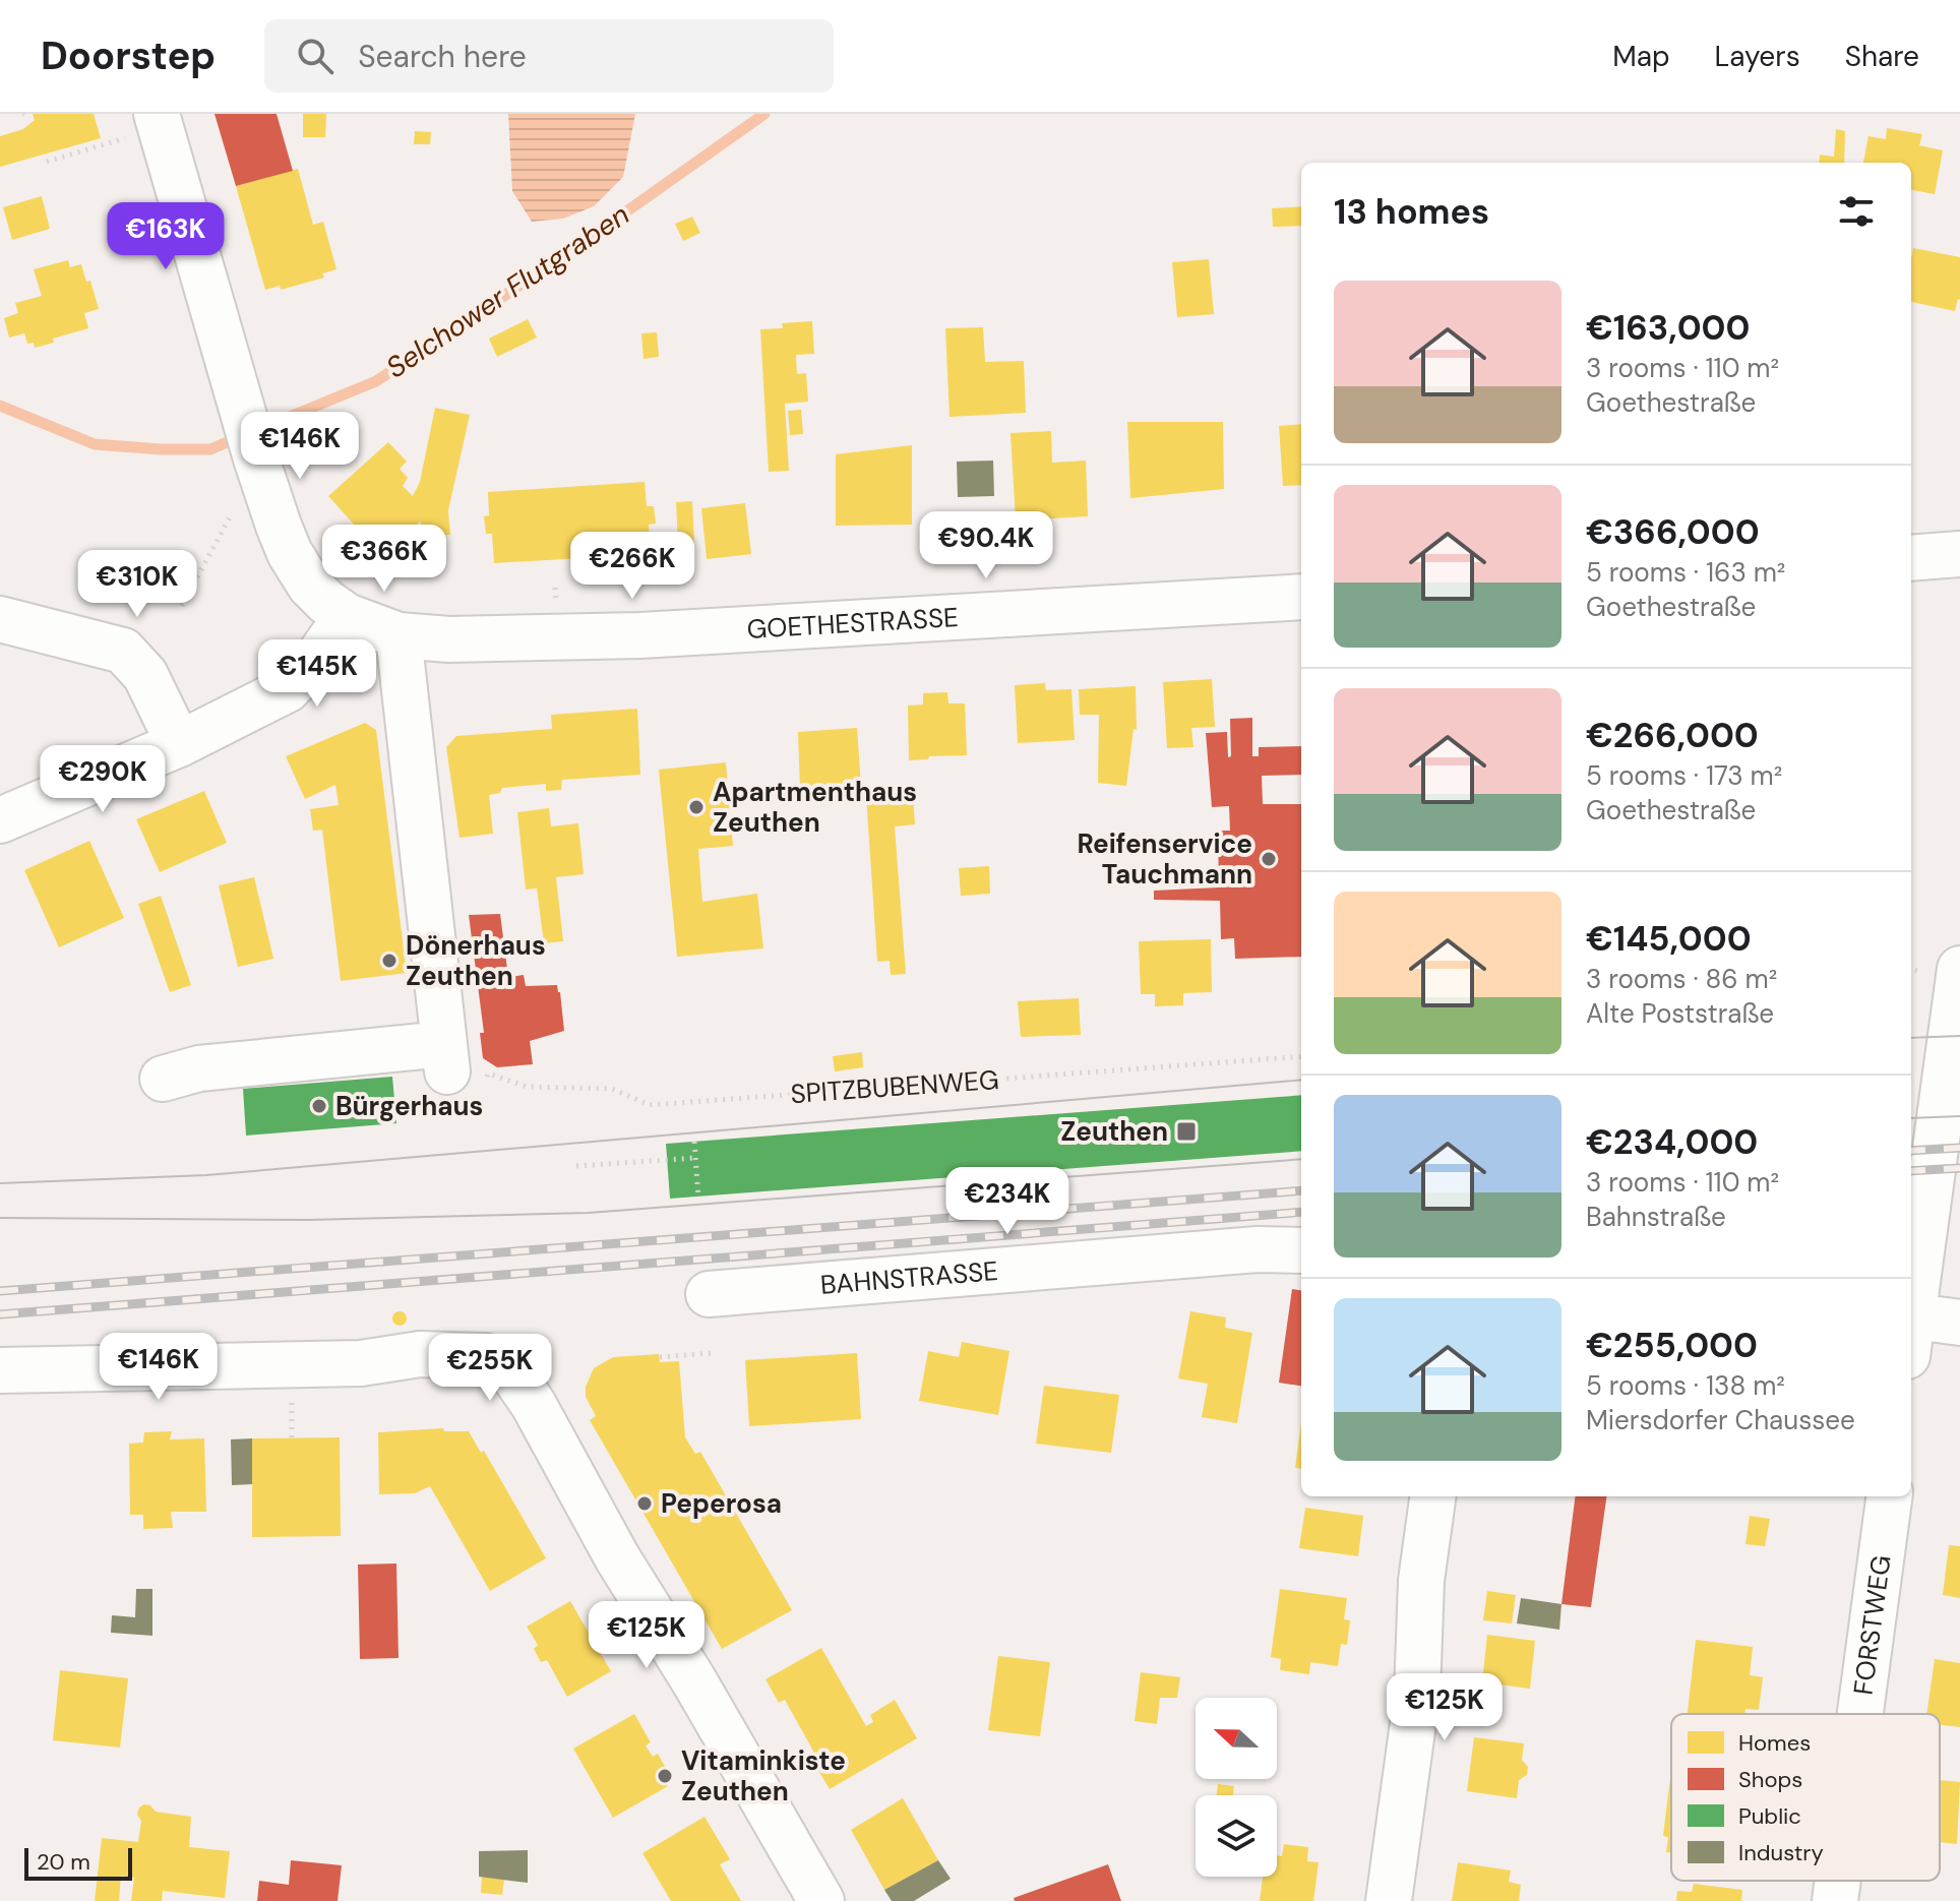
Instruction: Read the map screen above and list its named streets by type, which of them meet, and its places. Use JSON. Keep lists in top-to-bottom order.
{
  "streets": {
    "street": ["GOETHESTRASSE", "BAHNSTRASSE", "FORSTWEG"],
    "path": ["SPITZBUBENWEG"]
  },
  "water": ["Selchower Flutgraben"],
  "places": {
    "other": [
      "Apartmenthaus Zeuthen",
      "Reifenservice Tauchmann",
      "Dönerhaus Zeuthen",
      "Bürgerhaus",
      "Peperosa",
      "Vitaminkiste Zeuthen"
    ],
    "transit": ["Zeuthen"]
  },
  "legend": [
    "Homes",
    "Shops",
    "Public",
    "Industry"
  ],
  "scale_bar": "20 m",
  "north": "left",
  "page": {
    "header": "Doorstep",
    "search": "Search here",
    "nav": ["Map", "Layers", "Share"],
    "heading": "13 homes",
    "price": [
      "€163K",
      "€146K",
      "€90.4K",
      "€366K",
      "€266K",
      "€310K",
      "€145K",
      "€290K",
      "€234K",
      "€146K",
      "€255K",
      "€125K",
      "€125K"
    ],
    "list": [
      {
        "name": "€163,000",
        "note": "3 rooms · 110 m² · Goethestraße"
      },
      {
        "name": "€366,000",
        "note": "5 rooms · 163 m² · Goethestraße"
      },
      {
        "name": "€266,000",
        "note": "5 rooms · 173 m² · Goethestraße"
      },
      {
        "name": "€145,000",
        "note": "3 rooms · 86 m² · Alte Poststraße"
      },
      {
        "name": "€234,000",
        "note": "3 rooms · 110 m² · Bahnstraße"
      },
      {
        "name": "€255,000",
        "note": "5 rooms · 138 m² · Miersdorfer Chaussee"
      }
    ],
    "scale": "20 m"
  }
}
